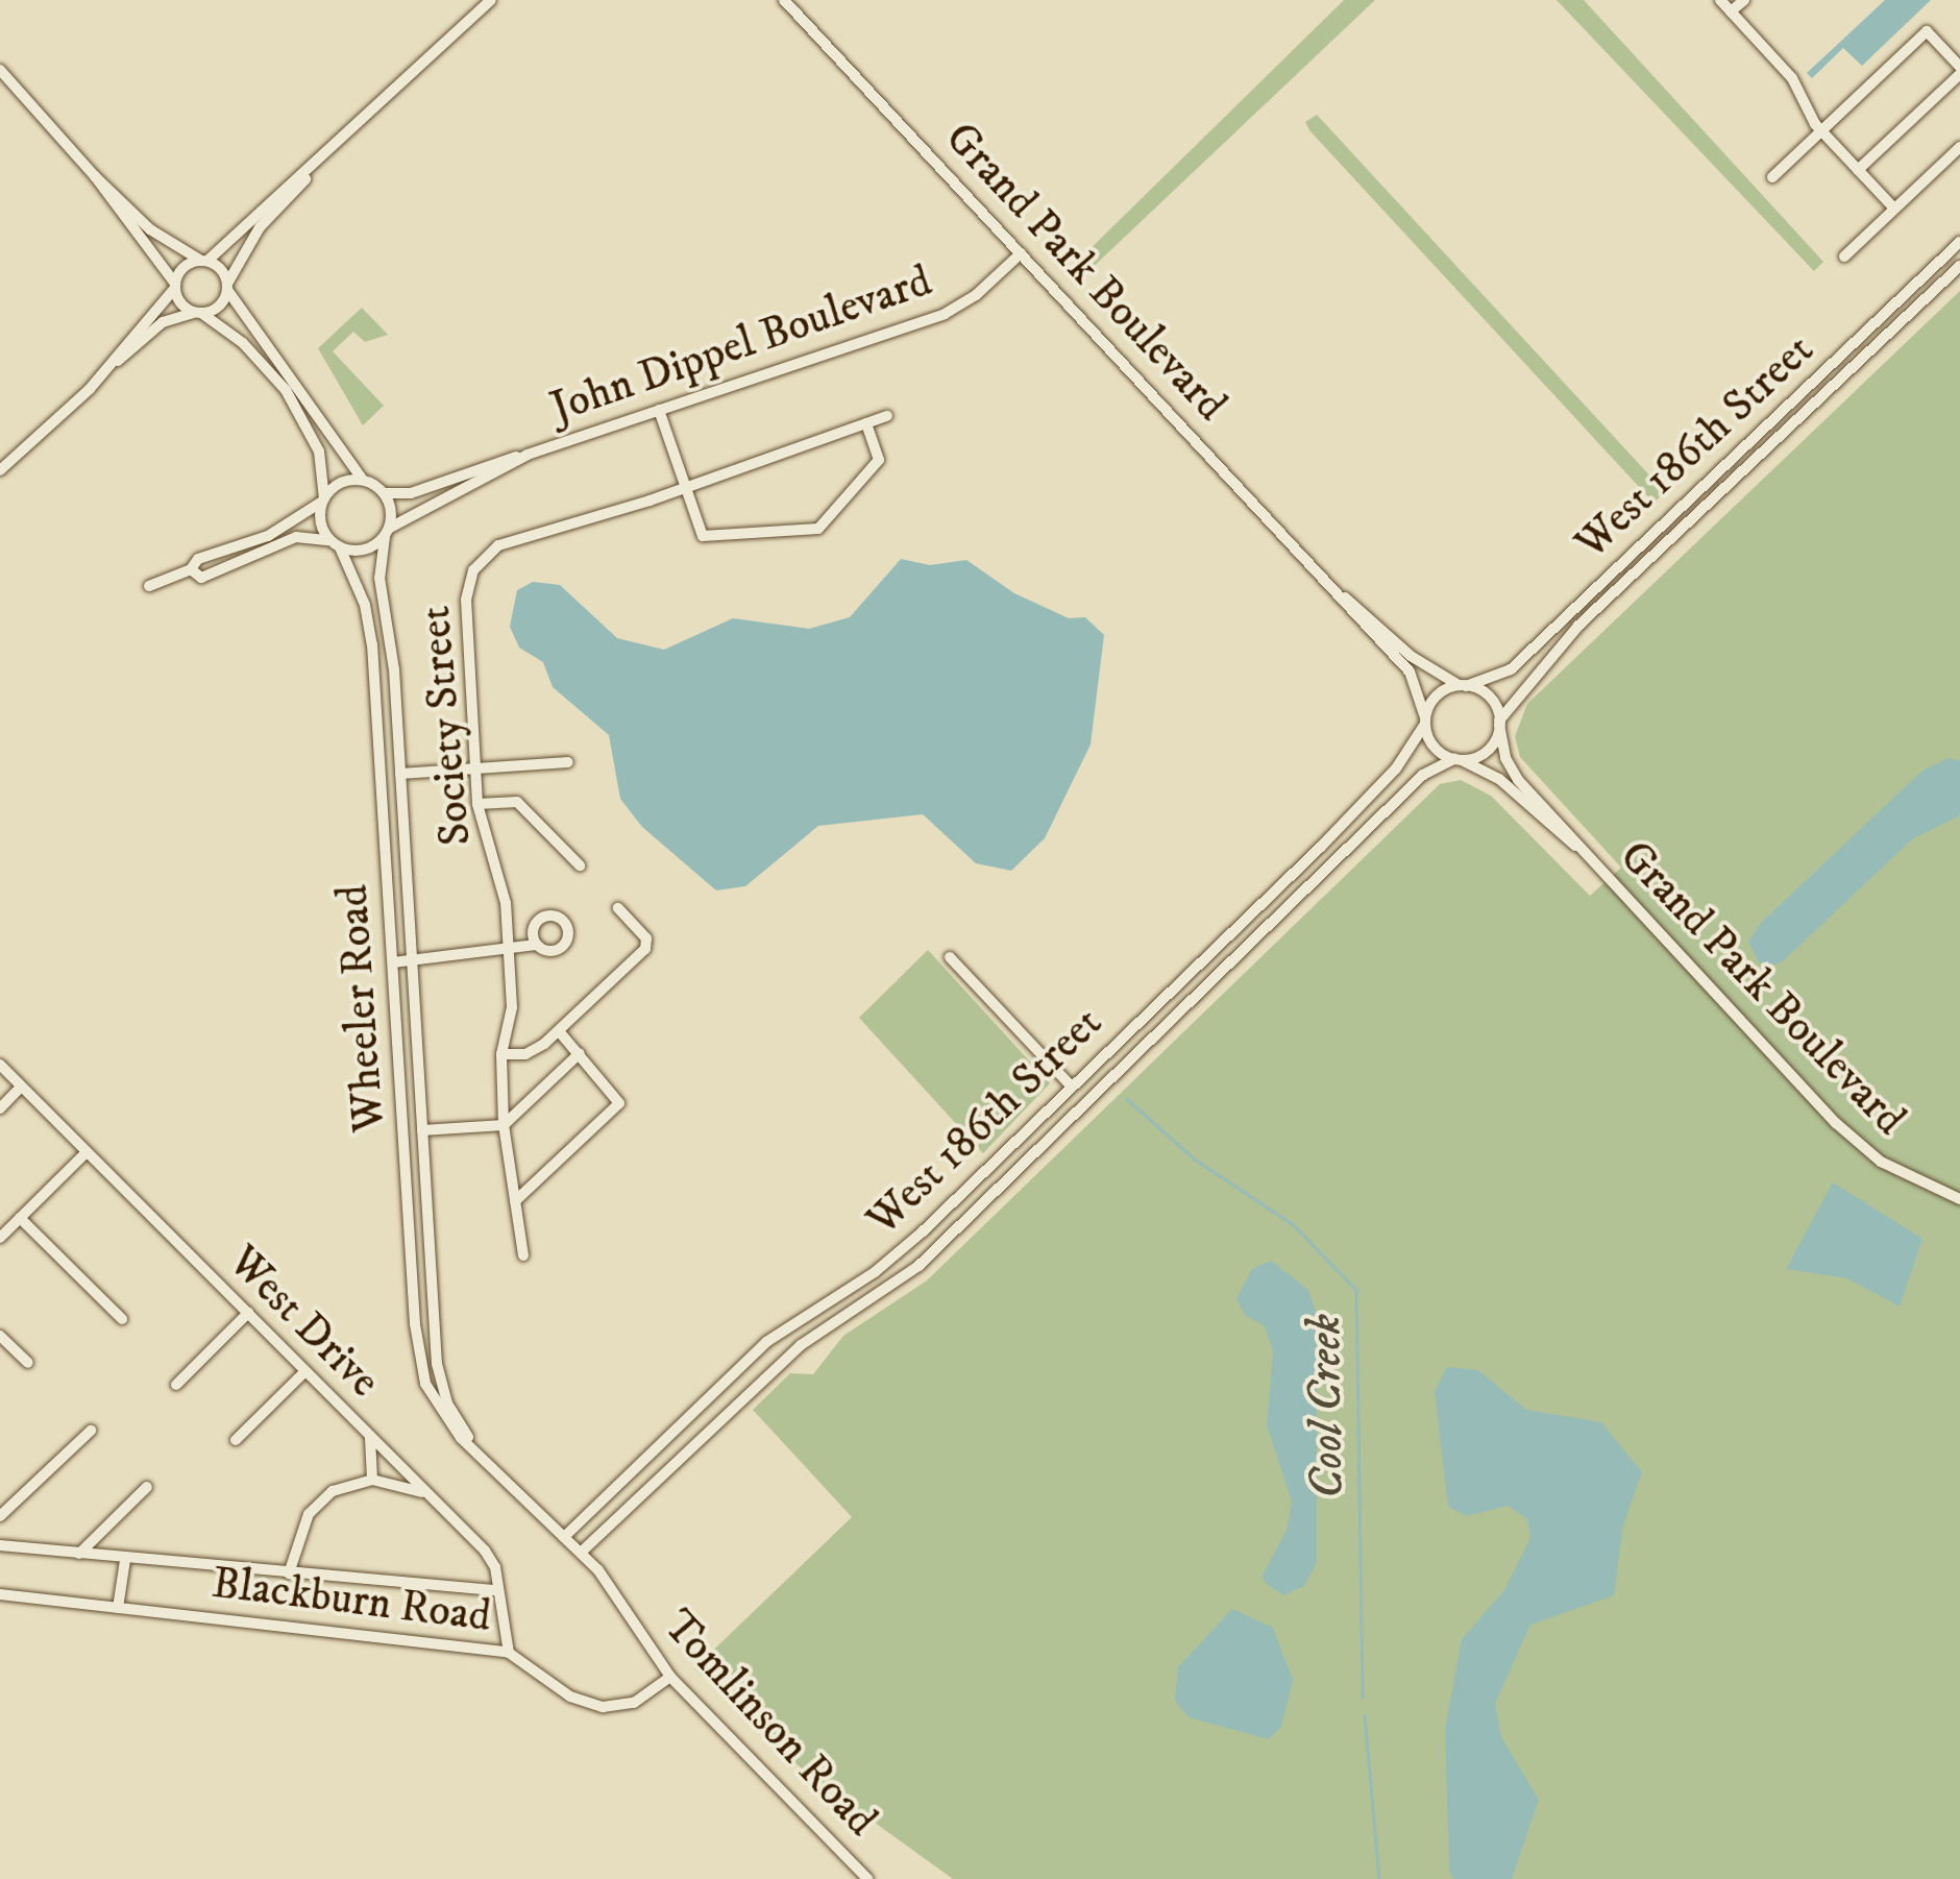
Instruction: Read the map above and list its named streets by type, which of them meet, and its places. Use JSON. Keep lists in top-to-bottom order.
{
  "streets": {
    "street": [
      "Grand Park Boulevard",
      "John Dippel Boulevard",
      "West 186th Street",
      "Society Street",
      "Wheeler Road",
      "West Drive",
      "Blackburn Road",
      "Tomlinson Road"
    ]
  },
  "crossings": [
    ["Grand Park Boulevard", "John Dippel Boulevard"],
    ["Grand Park Boulevard", "West 186th Street"],
    ["John Dippel Boulevard", "Wheeler Road"],
    ["West 186th Street", "Wheeler Road"],
    ["West 186th Street", "Tomlinson Road"],
    ["Wheeler Road", "Tomlinson Road"],
    ["West Drive", "Blackburn Road"],
    ["Blackburn Road", "Tomlinson Road"]
  ],
  "water": ["Cool Creek"]
}
